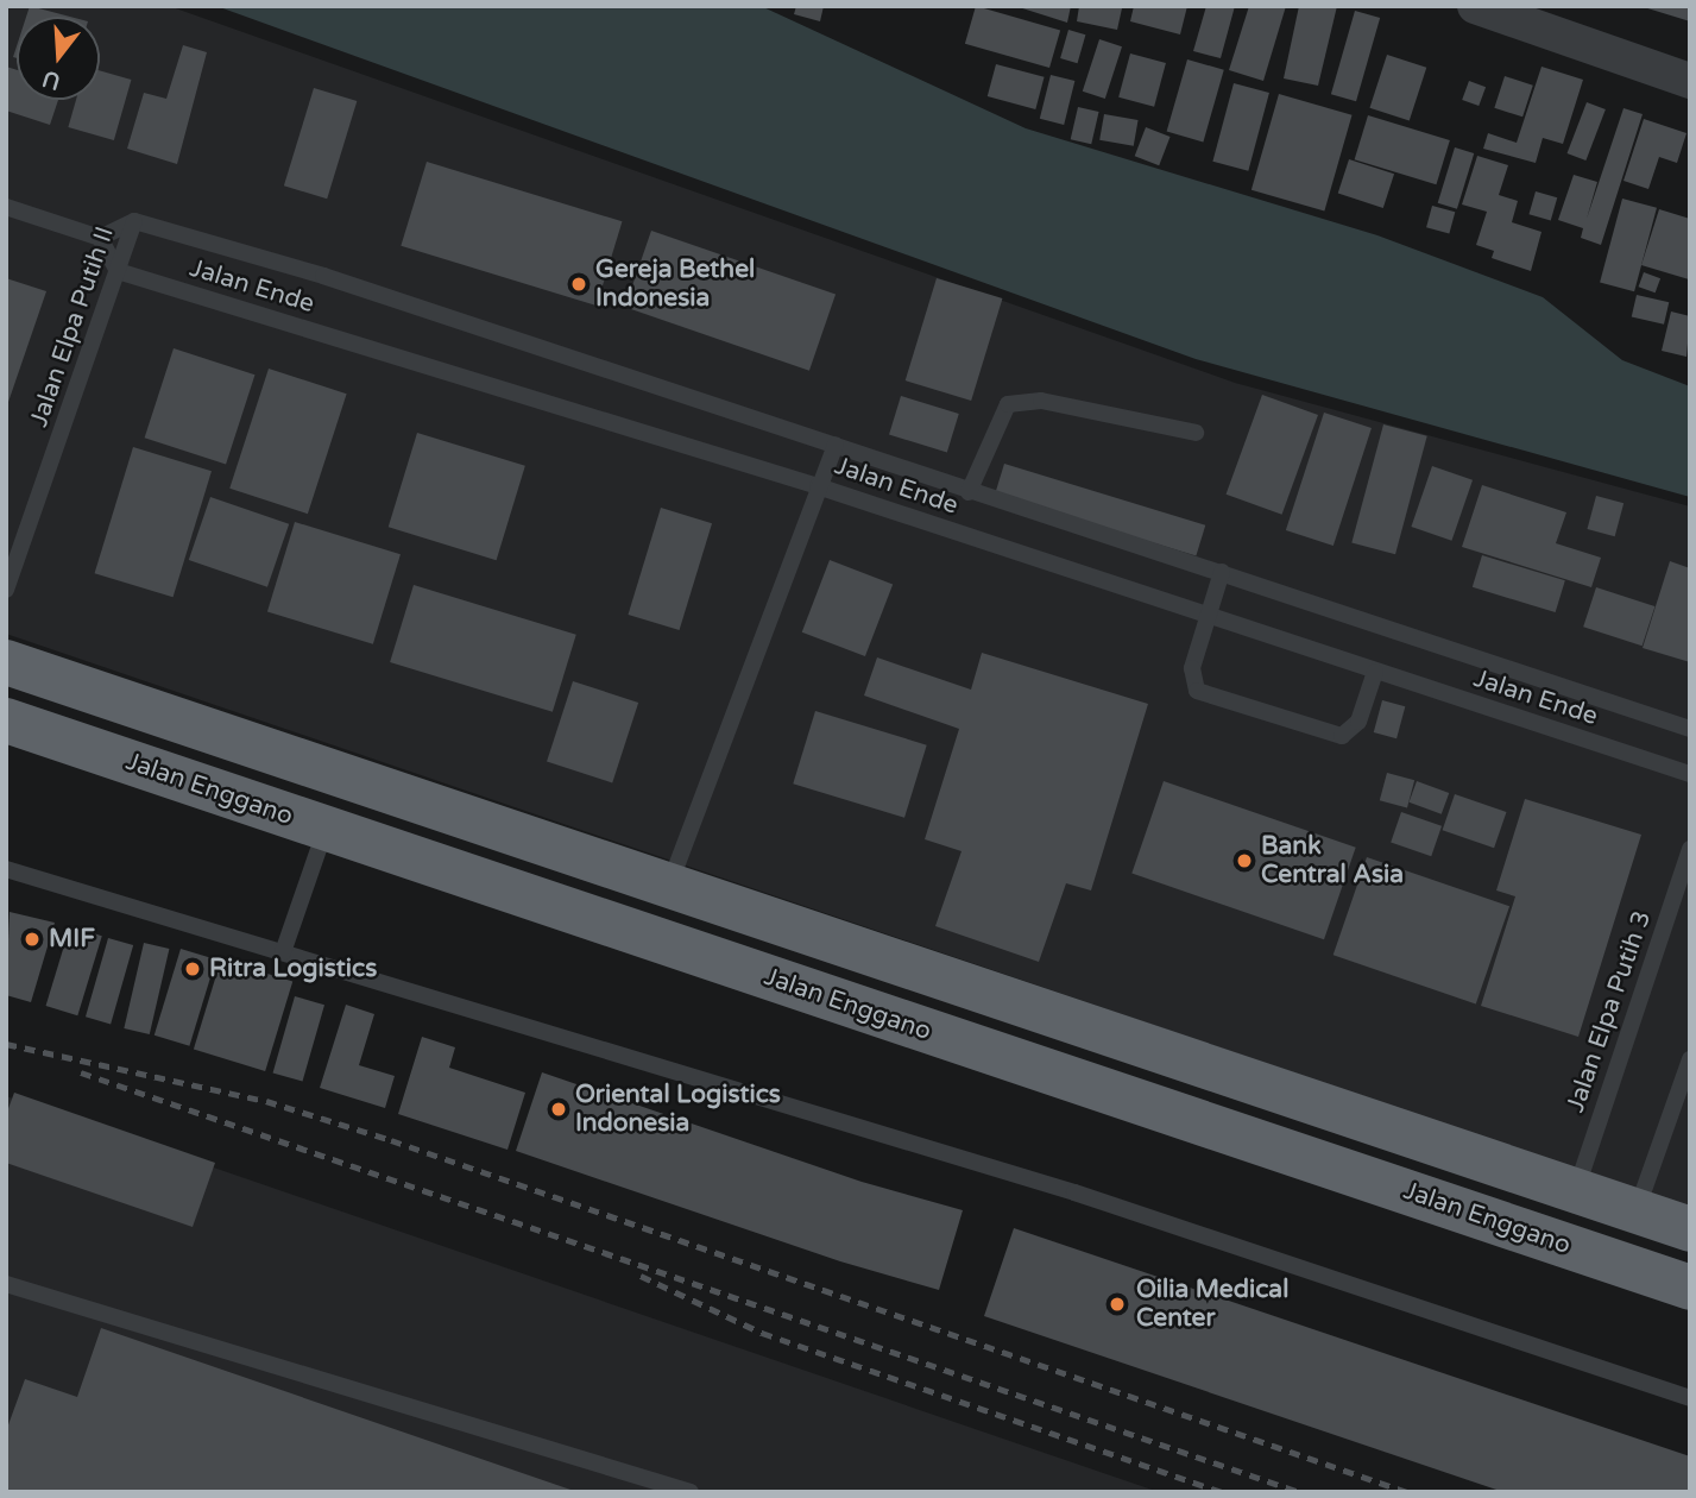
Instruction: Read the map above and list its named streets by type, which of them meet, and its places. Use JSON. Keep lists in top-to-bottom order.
{
  "streets": {
    "highway": ["Jalan Enggano"],
    "lane": ["Jalan Ende", "Jalan Elpa Putih II", "Jalan Elpa Putih 3"]
  },
  "crossings": [
    ["Jalan Ende", "Jalan Elpa Putih II"]
  ],
  "places": [
    "Gereja Bethel Indonesia",
    "Bank Central Asia",
    "MIF",
    "Ritra Logistics",
    "Oriental Logistics Indonesia",
    "Oilia Medical Center"
  ],
  "north": "bottom"
}
